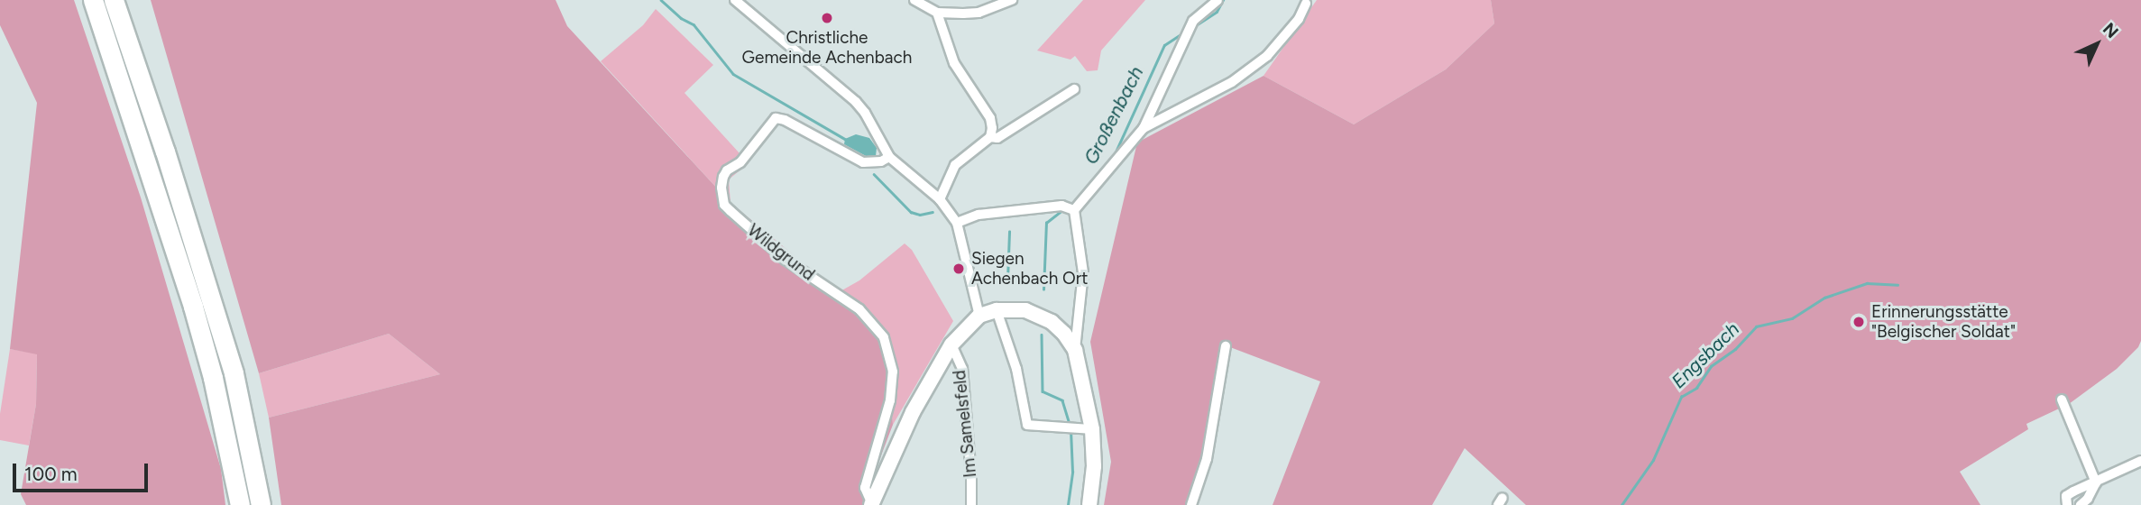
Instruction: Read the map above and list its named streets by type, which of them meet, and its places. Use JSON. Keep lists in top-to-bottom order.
{
  "streets": {
    "street": ["Wildgrund", "Im Samelsfeld"]
  },
  "water": ["Großenbach", "Engsbach"],
  "places": ["Christliche Gemeinde Achenbach", "Siegen Achenbach Ort", "Erinnerungsstätte \"Belgischer Soldat\""],
  "scale_bar": "100 m",
  "north": "top right"
}
